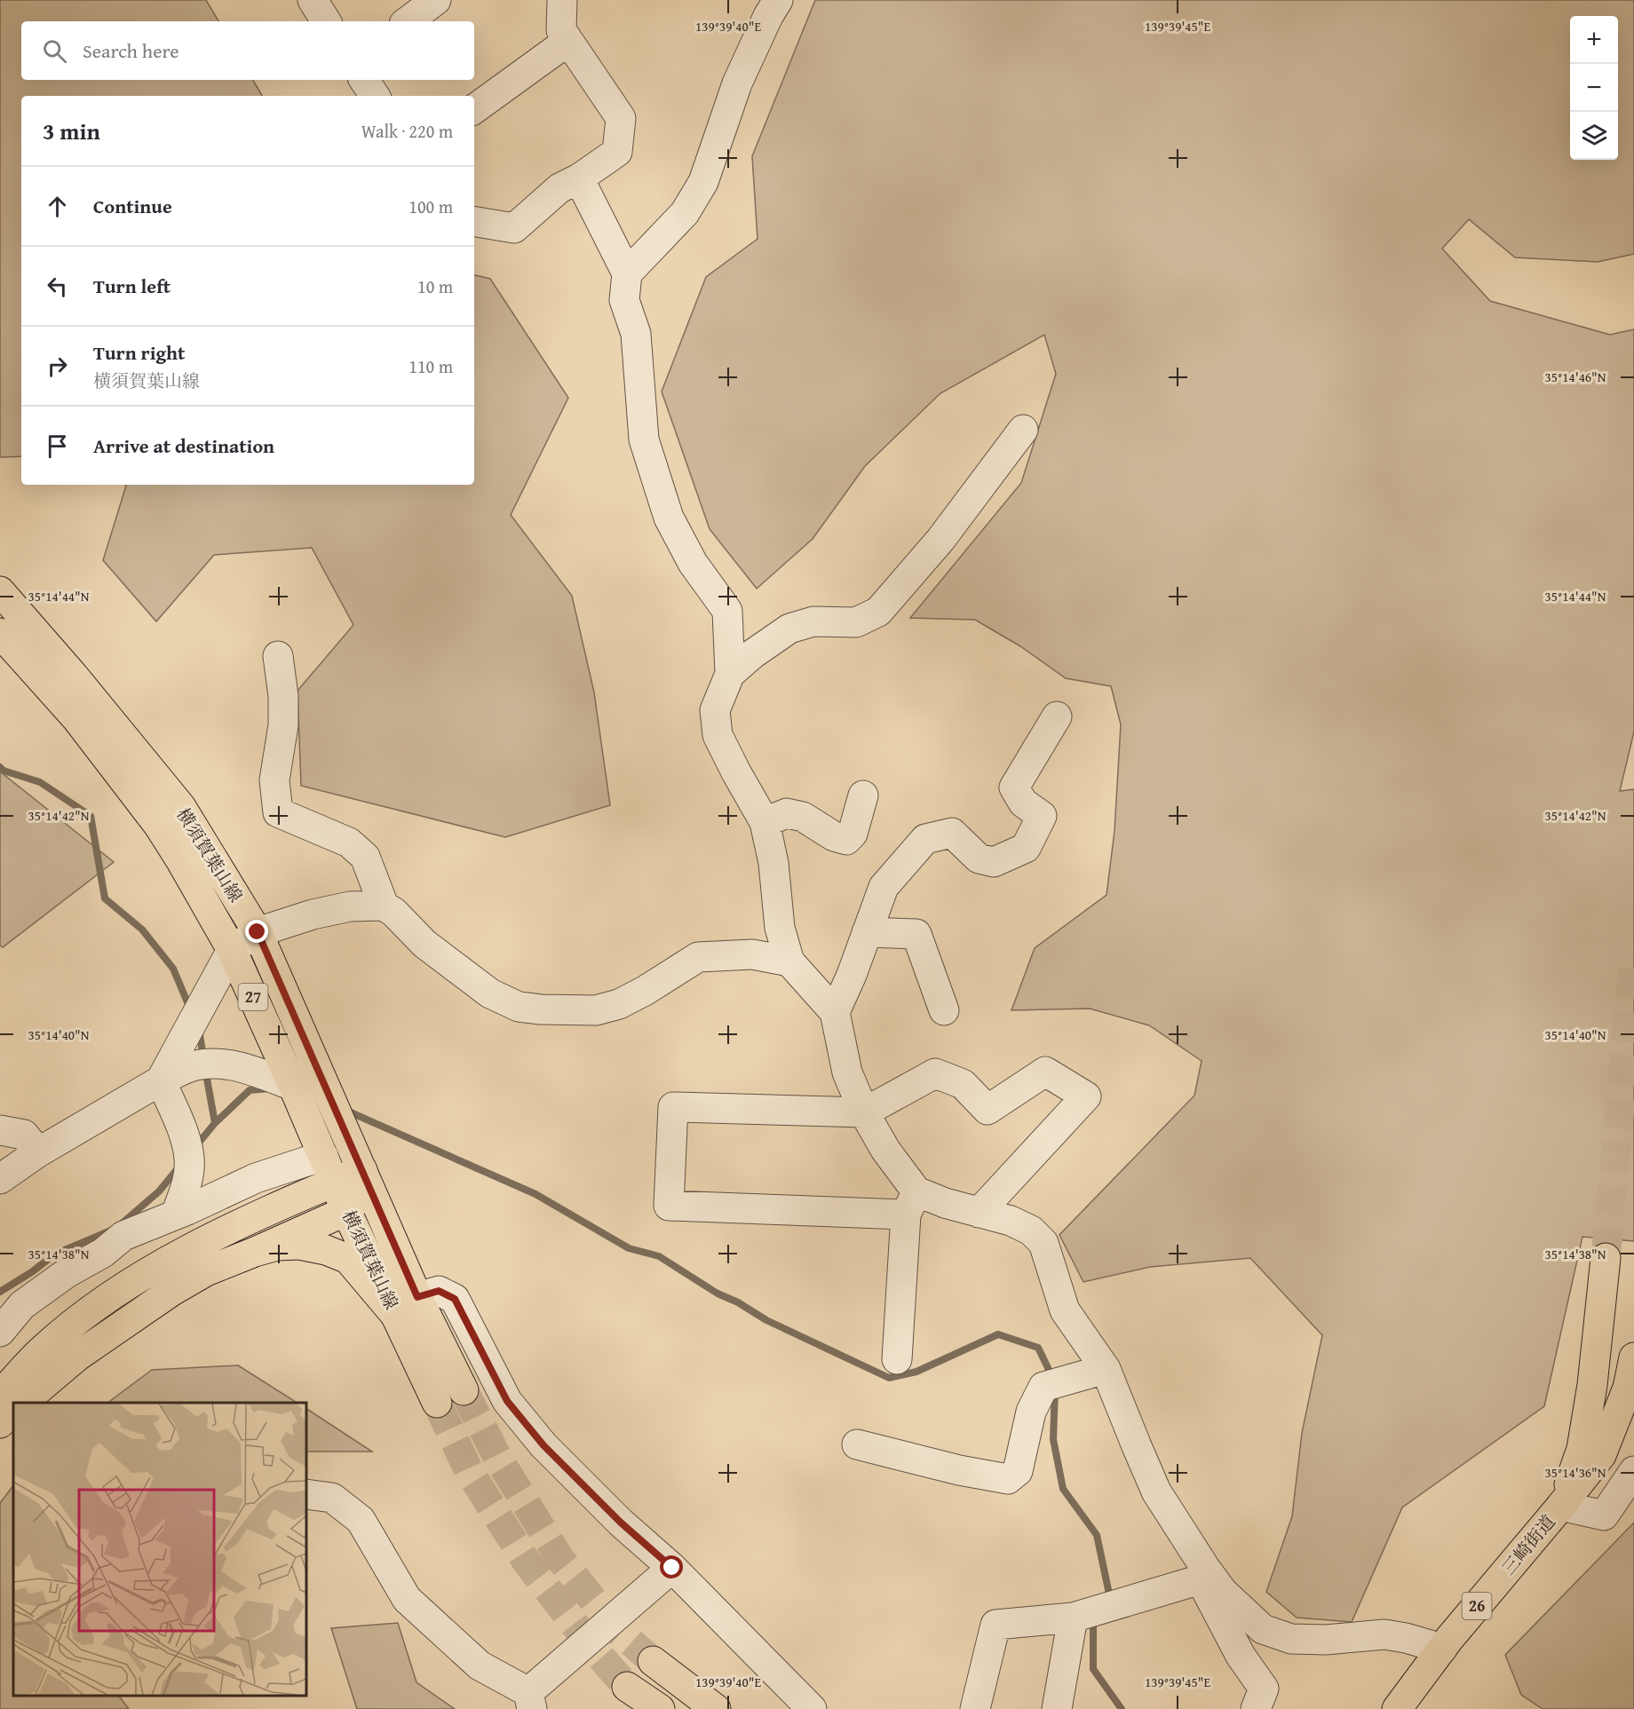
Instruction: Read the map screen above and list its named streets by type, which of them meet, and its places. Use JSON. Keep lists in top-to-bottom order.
{
  "streets": {
    "main road": [
      "横須賀葉山線",
      "27",
      "三崎街道",
      "26"
    ]
  },
  "page": {
    "map_buttons": ["+", "−"],
    "search": "Search here",
    "heading": ["3 min", "Walk · 220 m"],
    "list": [
      ["Continue", "100 m"],
      ["Turn left", "10 m"],
      ["Turn right", "横須賀葉山線", "110 m"],
      "Arrive at destination"
    ]
  },
  "coordinates": [
    "139°39'40\"E",
    "139°39'45\"E",
    "35°14'46\"N",
    "35°14'44\"N",
    "35°14'42\"N",
    "35°14'40\"N",
    "35°14'38\"N",
    "35°14'36\"N"
  ]
}
